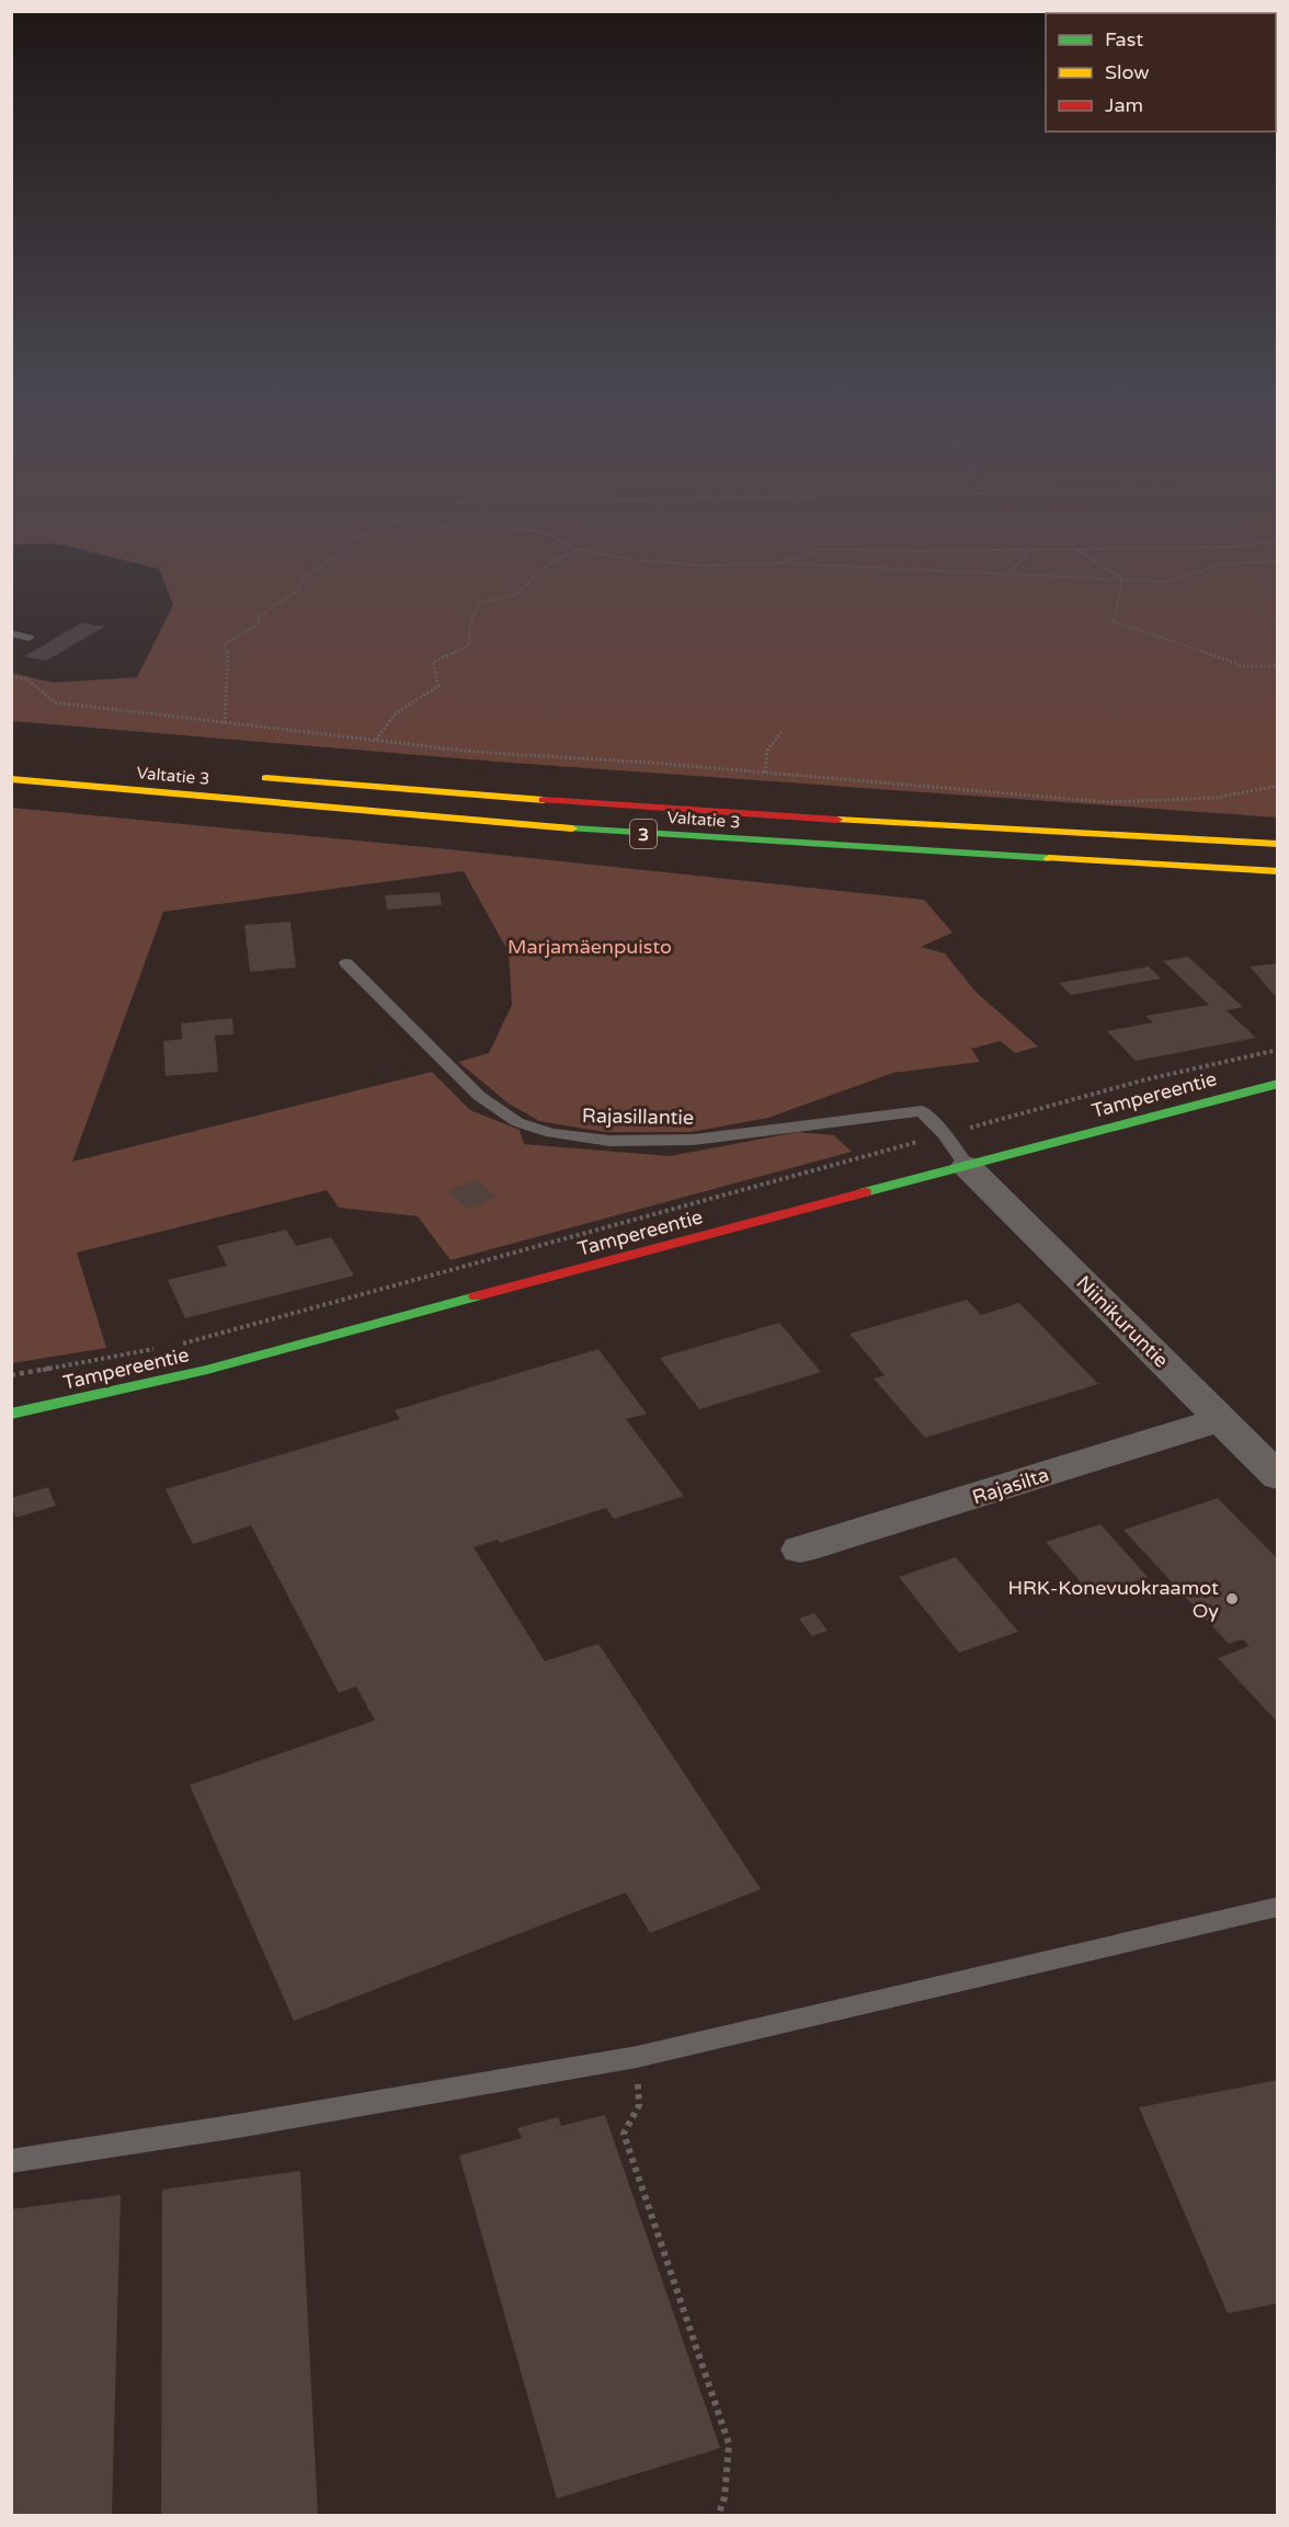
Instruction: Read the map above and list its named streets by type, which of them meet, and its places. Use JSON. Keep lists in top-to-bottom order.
{
  "streets": {
    "main road": ["Valtatie 3", "3", "Tampereentie"],
    "street": ["Niinikuruntie", "Rajasilta"],
    "lane": ["Rajasillantie"]
  },
  "crossings": [
    ["Tampereentie", "Rajasillantie"],
    ["Tampereentie", "Niinikuruntie"],
    ["Rajasillantie", "Niinikuruntie"],
    ["Niinikuruntie", "Rajasilta"]
  ],
  "parks": ["Marjamäenpuisto"],
  "places": ["HRK-Konevuokraamot Oy"],
  "legend": ["Fast", "Slow", "Jam"]
}
